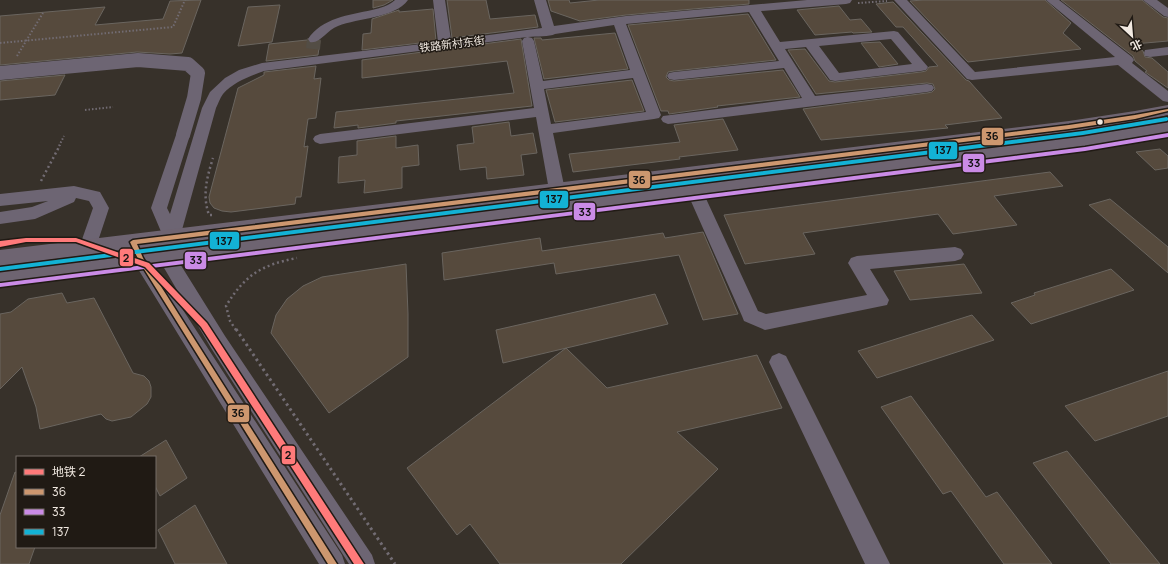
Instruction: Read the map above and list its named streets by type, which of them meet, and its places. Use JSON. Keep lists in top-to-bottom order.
{
  "streets": {
    "street": ["铁路新村东街"]
  },
  "lines": [
    "transit line 36",
    "transit line 137",
    "transit line 33",
    "metro line 2"
  ],
  "legend": [
    "地铁 2",
    "36",
    "33",
    "137"
  ],
  "north": "bottom right"
}
